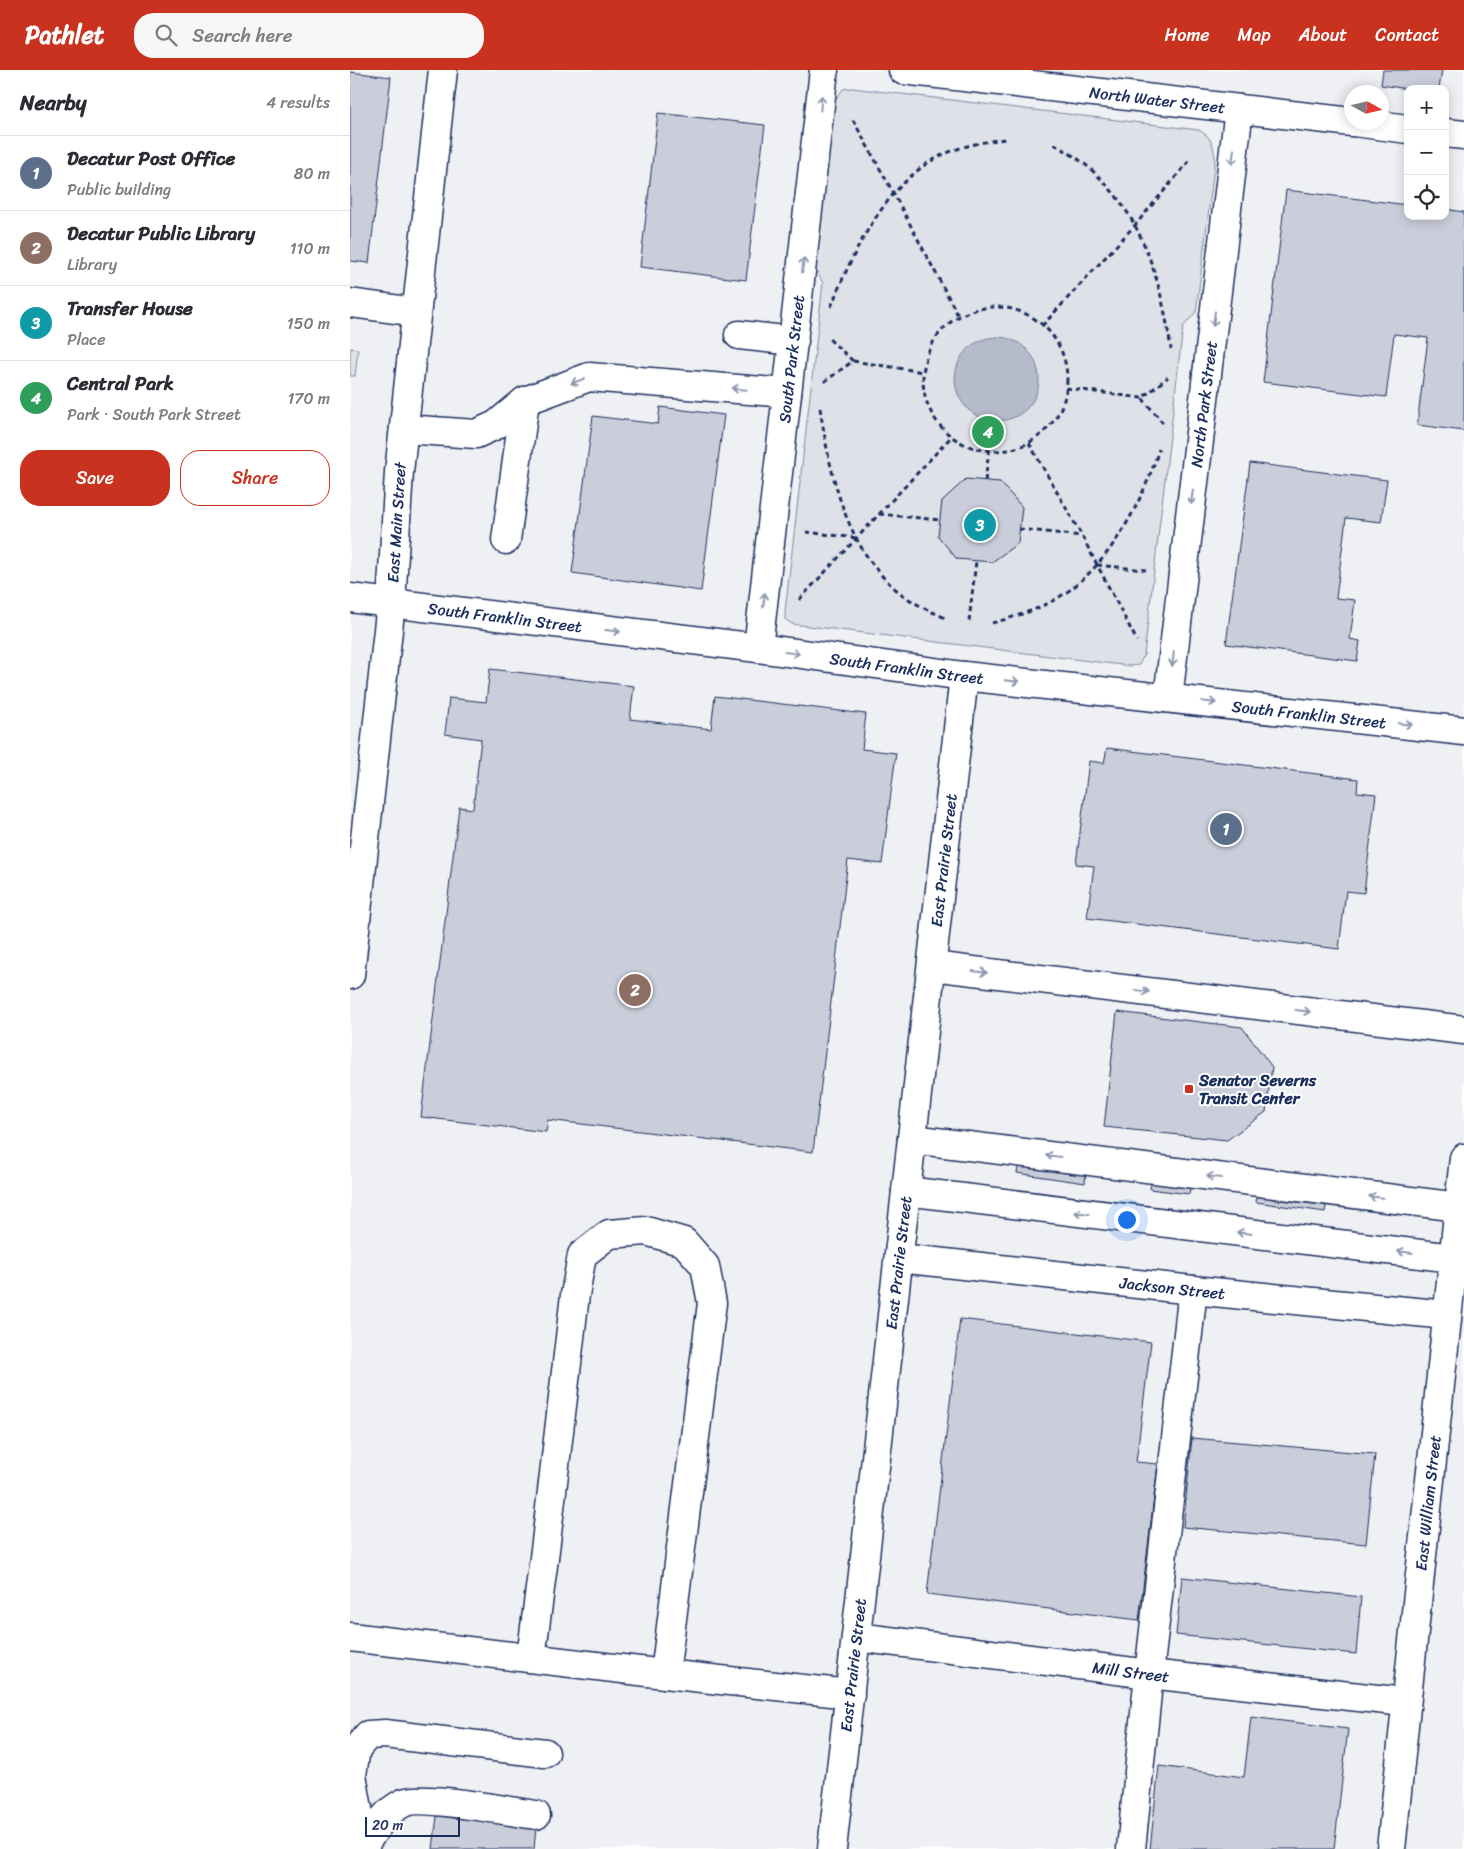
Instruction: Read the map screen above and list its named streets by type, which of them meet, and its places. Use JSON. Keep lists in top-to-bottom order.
{
  "streets": {
    "street": [
      "North Water Street",
      "South Park Street",
      "North Park Street",
      "East Main Street",
      "South Franklin Street",
      "East Prairie Street",
      "Jackson Street",
      "East William Street",
      "Mill Street"
    ]
  },
  "crossings": [
    ["North Water Street", "North Park Street"],
    ["South Park Street", "South Franklin Street"],
    ["North Park Street", "South Franklin Street"],
    ["East Main Street", "South Franklin Street"],
    ["South Franklin Street", "East Prairie Street"],
    ["East Prairie Street", "Jackson Street"],
    ["East Prairie Street", "Mill Street"],
    ["Jackson Street", "East William Street"],
    ["East William Street", "Mill Street"]
  ],
  "one_way": ["South Park Street", "North Park Street", "South Franklin Street"],
  "places": {
    "transit": ["Senator Severns Transit Center"]
  },
  "scale_bar": "20 m",
  "north": "right",
  "page": {
    "header": "Pathlet",
    "search": "Search here",
    "nav": [
      "Home",
      "Map",
      "About",
      "Contact"
    ],
    "heading": ["Nearby", "4 results"],
    "map_buttons": ["+", "−"],
    "list": [
      {
        "mark": "1",
        "name": "Decatur Post Office",
        "note": "Public building",
        "value": "80 m"
      },
      {
        "mark": "2",
        "name": "Decatur Public Library",
        "note": "Library",
        "value": "110 m"
      },
      {
        "mark": "3",
        "name": "Transfer House",
        "note": "Place",
        "value": "150 m"
      },
      {
        "mark": "4",
        "name": "Central Park",
        "note": "Park · South Park Street",
        "value": "170 m"
      }
    ],
    "pins": [
      "4",
      "3",
      "1",
      "2"
    ],
    "buttons": ["Save", "Share"],
    "scale": "20 m"
  }
}
